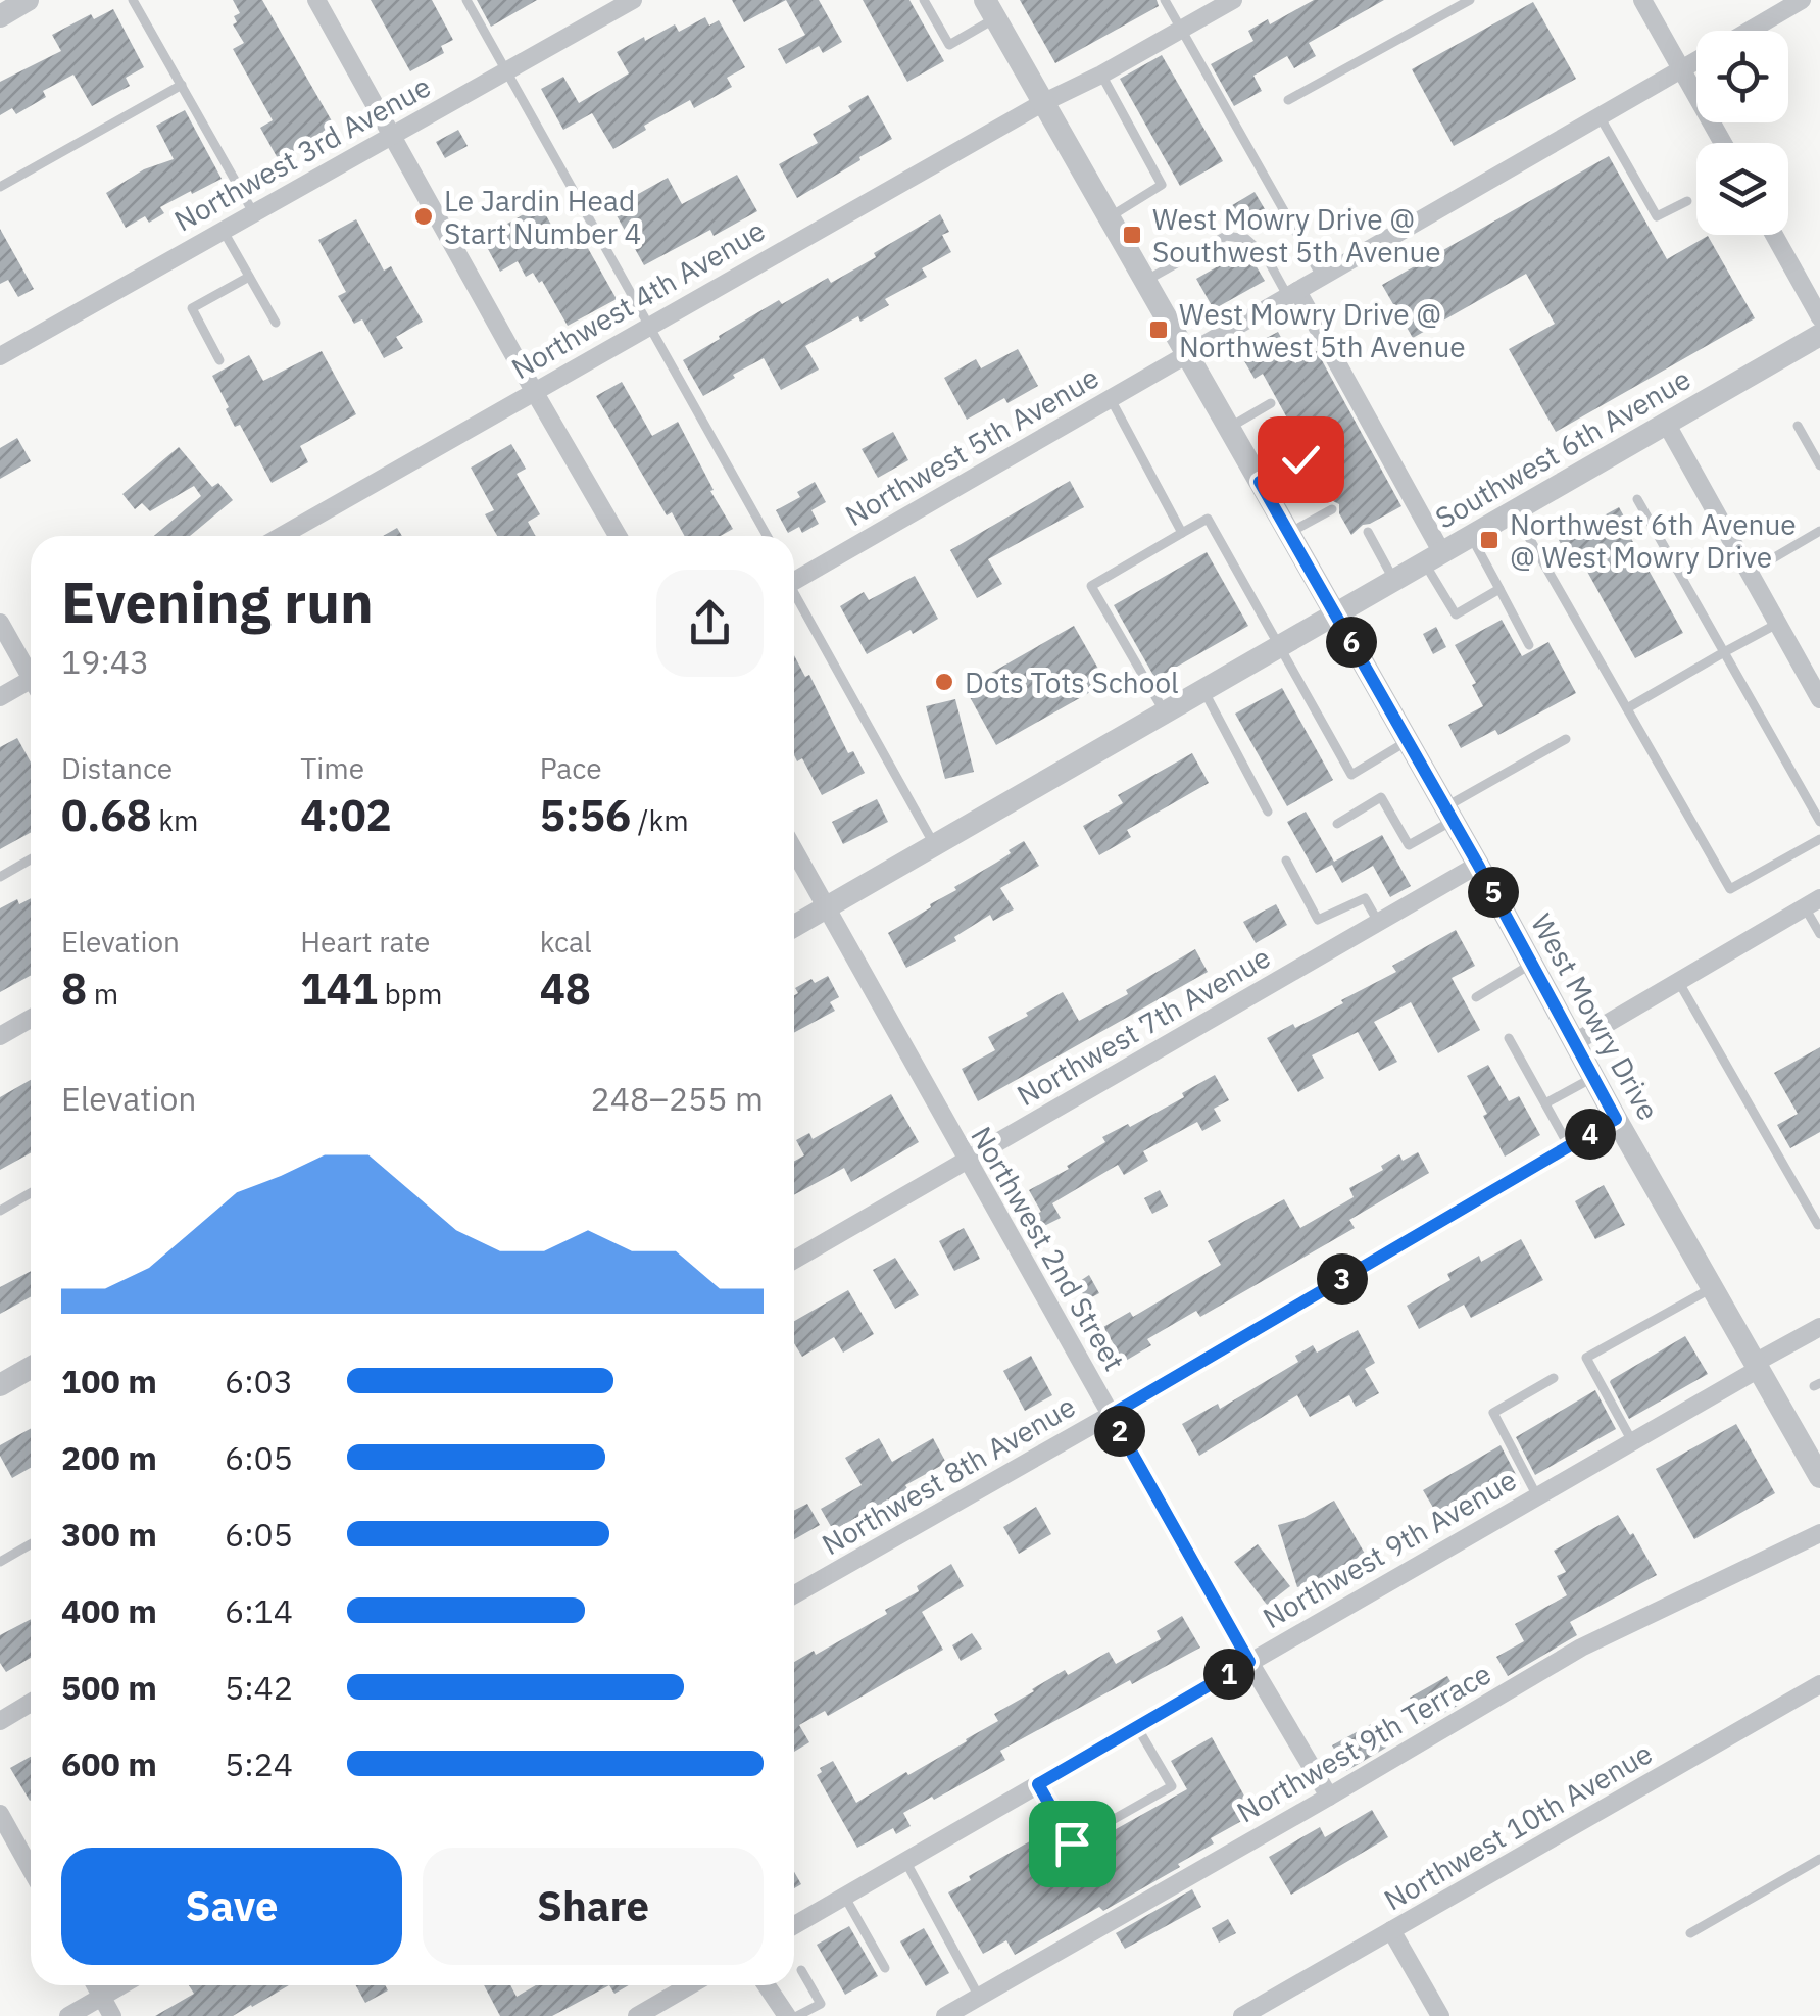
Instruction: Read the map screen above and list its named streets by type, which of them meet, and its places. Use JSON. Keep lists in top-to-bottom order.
{
  "streets": {
    "street": [
      "Northwest 3rd Avenue",
      "Northwest 4th Avenue",
      "Northwest 5th Avenue",
      "Southwest 6th Avenue",
      "West Mowry Drive",
      "Northwest 7th Avenue",
      "Northwest 2nd Street",
      "Northwest 8th Avenue",
      "Northwest 9th Avenue",
      "Northwest 9th Terrace",
      "Northwest 10th Avenue"
    ]
  },
  "crossings": [
    ["Northwest 4th Avenue", "West Mowry Drive"],
    ["Northwest 5th Avenue", "West Mowry Drive"],
    ["Southwest 6th Avenue", "West Mowry Drive"],
    ["Southwest 6th Avenue", "Northwest 2nd Street"],
    ["West Mowry Drive", "Northwest 7th Avenue"],
    ["West Mowry Drive", "Northwest 8th Avenue"],
    ["West Mowry Drive", "Northwest 9th Avenue"],
    ["Northwest 7th Avenue", "Northwest 2nd Street"],
    ["Northwest 2nd Street", "Northwest 8th Avenue"],
    ["Northwest 2nd Street", "Northwest 9th Avenue"],
    ["Northwest 2nd Street", "Northwest 9th Terrace"]
  ],
  "places": {
    "other": ["Le Jardin Head Start Number 4", "Dots Tots School"],
    "transit": ["West Mowry Drive @ Southwest 5th Avenue", "West Mowry Drive @ Northwest 5th Avenue", "Northwest 6th Avenue @ West Mowry Drive"]
  },
  "page": {
    "heading": ["Evening run", "19:43"],
    "pins": [
      "6",
      "5",
      "4",
      "3",
      "2",
      "1"
    ],
    "stats": [
      ["Distance", "0.68 km"],
      ["Time", "4:02"],
      ["Pace", "5:56 /km"],
      ["Elevation", "8 m"],
      ["Heart rate", "141 bpm"],
      ["kcal", "48"]
    ],
    "chart": ["Elevation", "248–255 m"],
    "list": [
      {
        "name": "100 m",
        "note": "6:03"
      },
      {
        "name": "200 m",
        "note": "6:05"
      },
      {
        "name": "300 m",
        "note": "6:05"
      },
      {
        "name": "400 m",
        "note": "6:14"
      },
      {
        "name": "500 m",
        "note": "5:42"
      },
      {
        "name": "600 m",
        "note": "5:24"
      }
    ],
    "buttons": ["Save", "Share"]
  }
}
